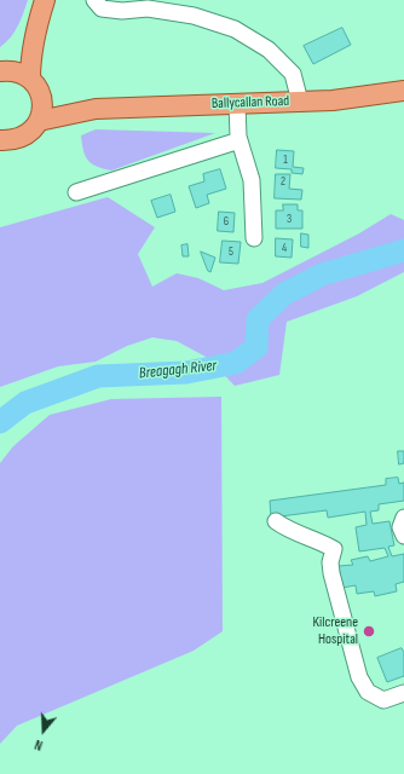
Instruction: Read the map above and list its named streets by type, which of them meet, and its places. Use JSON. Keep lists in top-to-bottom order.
{
  "streets": {
    "main road": ["Ballycallan Road"]
  },
  "water": ["Breagagh River"],
  "places": ["Kilcreene Hospital"],
  "house_numbers": [
    "1",
    "2",
    "3",
    "6",
    "4",
    "5"
  ],
  "north": "bottom"
}
